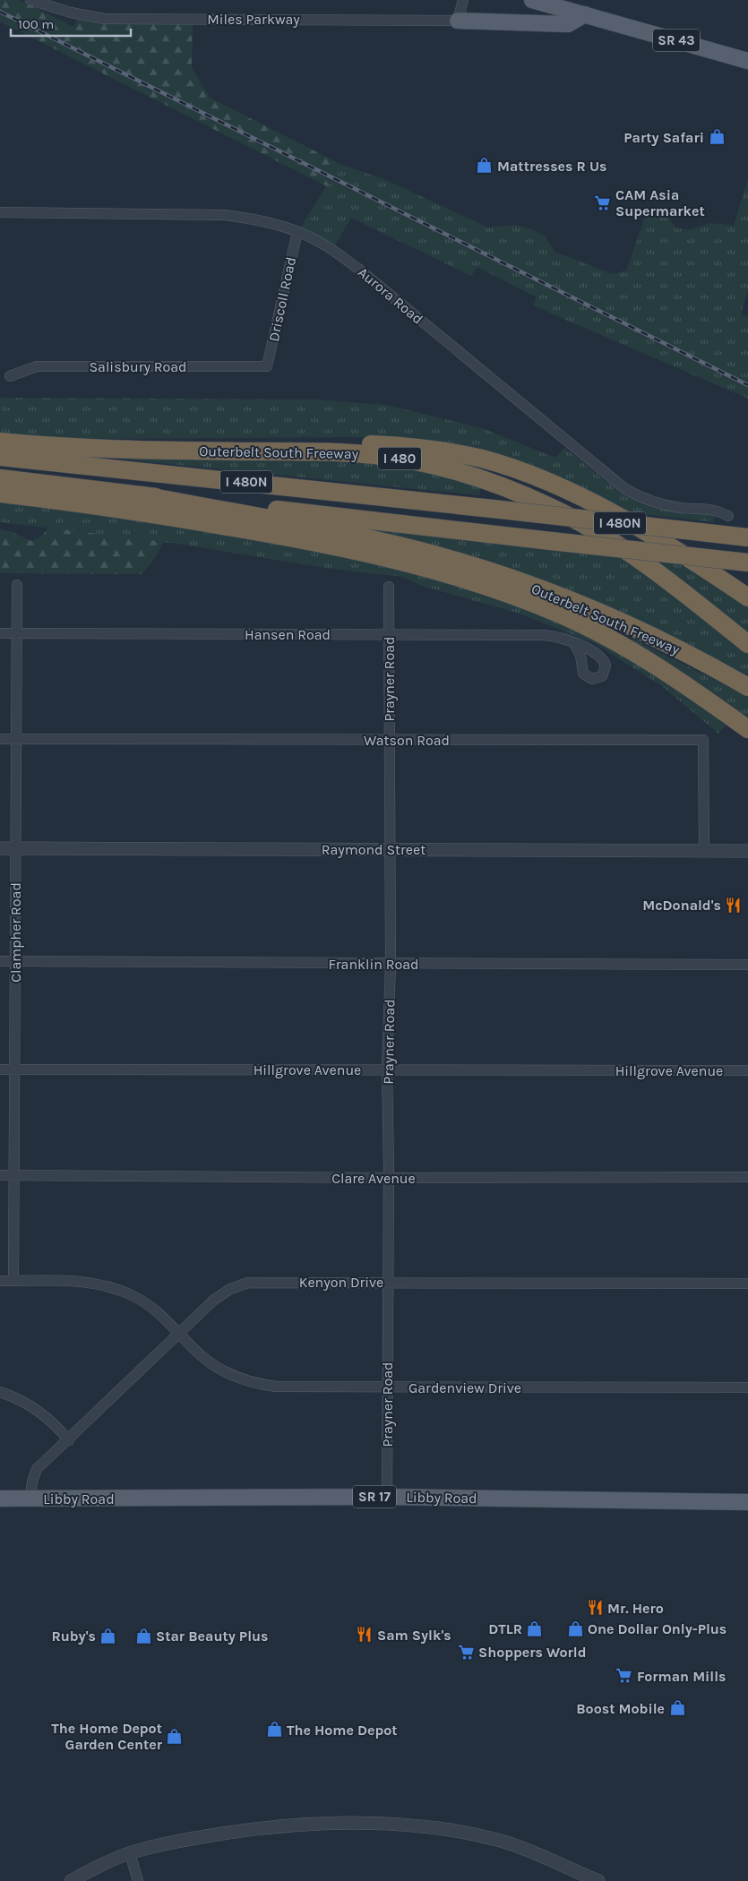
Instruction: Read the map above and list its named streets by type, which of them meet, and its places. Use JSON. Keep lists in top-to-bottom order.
{
  "streets": {
    "highway": ["Outerbelt South Freeway", "I 480", "I 480N"],
    "main road": ["SR 43", "SR 17", "Libby Road"],
    "street": [
      "Miles Parkway",
      "Aurora Road",
      "Driscoll Road",
      "Salisbury Road",
      "Hansen Road",
      "Prayner Road",
      "Watson Road",
      "Raymond Street",
      "Clampher Road",
      "Franklin Road",
      "Hillgrove Avenue",
      "Clare Avenue",
      "Kenyon Drive",
      "Gardenview Drive"
    ]
  },
  "crossings": [
    ["Aurora Road", "Driscoll Road"],
    ["Driscoll Road", "Salisbury Road"],
    ["Hansen Road", "Prayner Road"],
    ["Hansen Road", "Clampher Road"],
    ["Prayner Road", "Watson Road"],
    ["Prayner Road", "Raymond Street"],
    ["Prayner Road", "Franklin Road"],
    ["Prayner Road", "Hillgrove Avenue"],
    ["Prayner Road", "Clare Avenue"],
    ["Prayner Road", "Kenyon Drive"],
    ["Prayner Road", "Gardenview Drive"],
    ["Prayner Road", "Libby Road"],
    ["Watson Road", "Raymond Street"],
    ["Watson Road", "Clampher Road"],
    ["Raymond Street", "Clampher Road"],
    ["Clampher Road", "Franklin Road"],
    ["Clampher Road", "Hillgrove Avenue"],
    ["Clampher Road", "Clare Avenue"],
    ["Clampher Road", "Gardenview Drive"],
    ["Kenyon Drive", "Gardenview Drive"],
    ["Kenyon Drive", "Libby Road"]
  ],
  "places": {
    "shop": [
      "Party Safari",
      "Mattresses R Us",
      "DTLR",
      "One Dollar Only-Plus",
      "Ruby's",
      "Star Beauty Plus",
      "Boost Mobile",
      "The Home Depot",
      "The Home Depot Garden Center"
    ],
    "supermarket": ["CAM Asia Supermarket", "Shoppers World", "Forman Mills"],
    "restaurant": ["McDonald's", "Mr. Hero", "Sam Sylk's"]
  },
  "scale_bar": "100 m"
}
